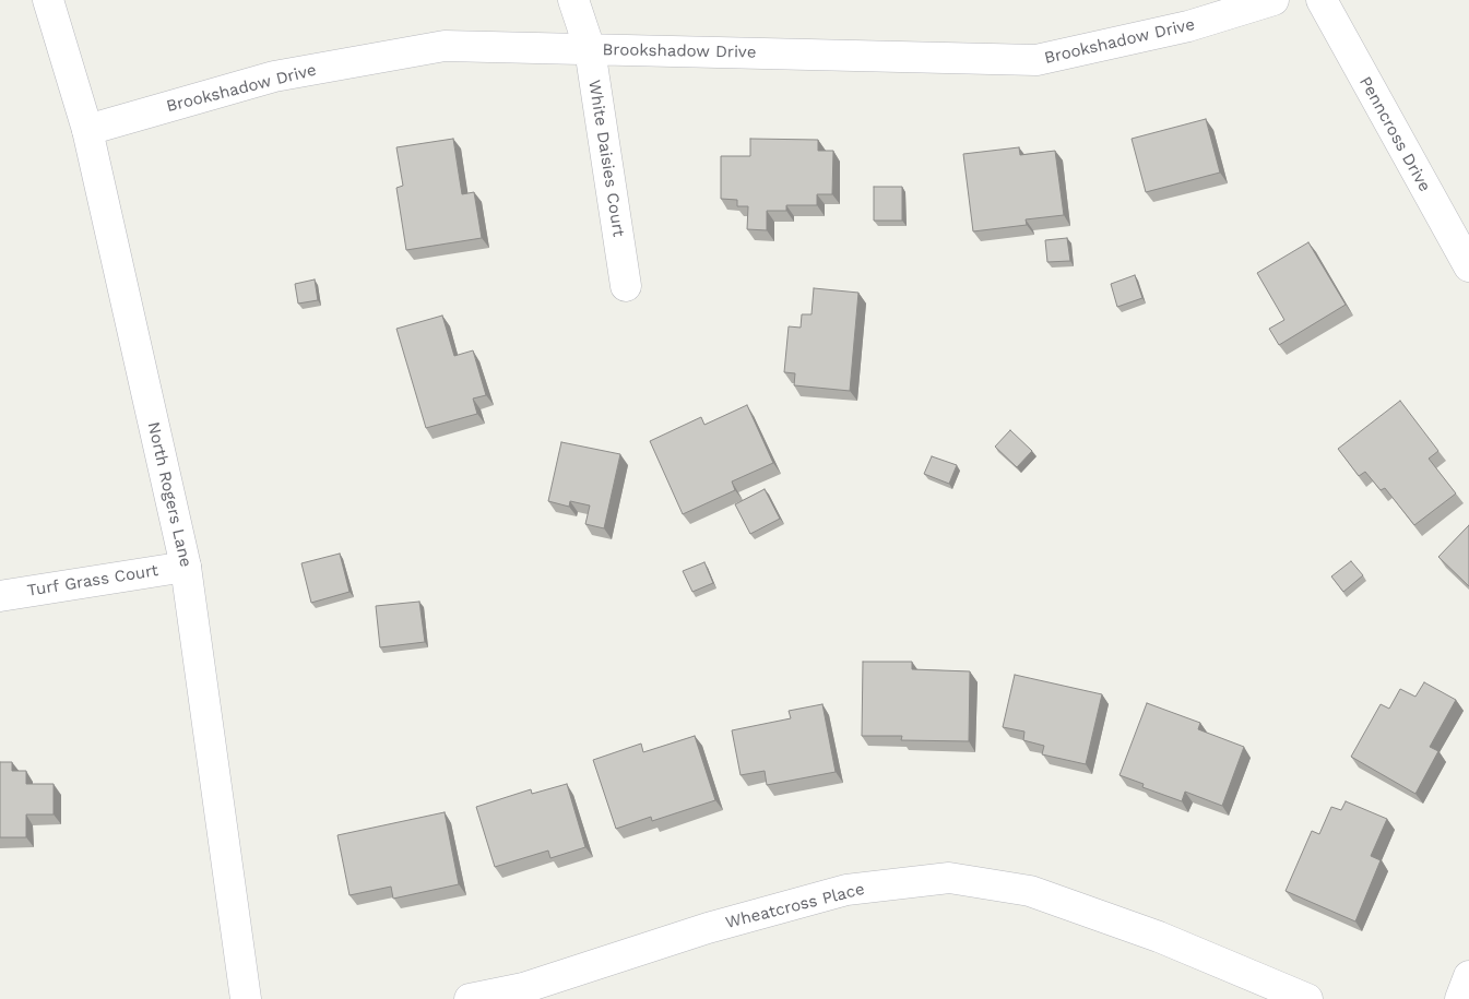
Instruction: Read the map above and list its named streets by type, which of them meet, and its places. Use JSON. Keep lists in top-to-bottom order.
{
  "streets": {
    "street": [
      "Brookshadow Drive",
      "Penncross Drive",
      "White Daisies Court",
      "North Rogers Lane",
      "Turf Grass Court",
      "Wheatcross Place"
    ]
  },
  "crossings": [
    ["Brookshadow Drive", "White Daisies Court"],
    ["Brookshadow Drive", "North Rogers Lane"],
    ["North Rogers Lane", "Turf Grass Court"]
  ]
}
